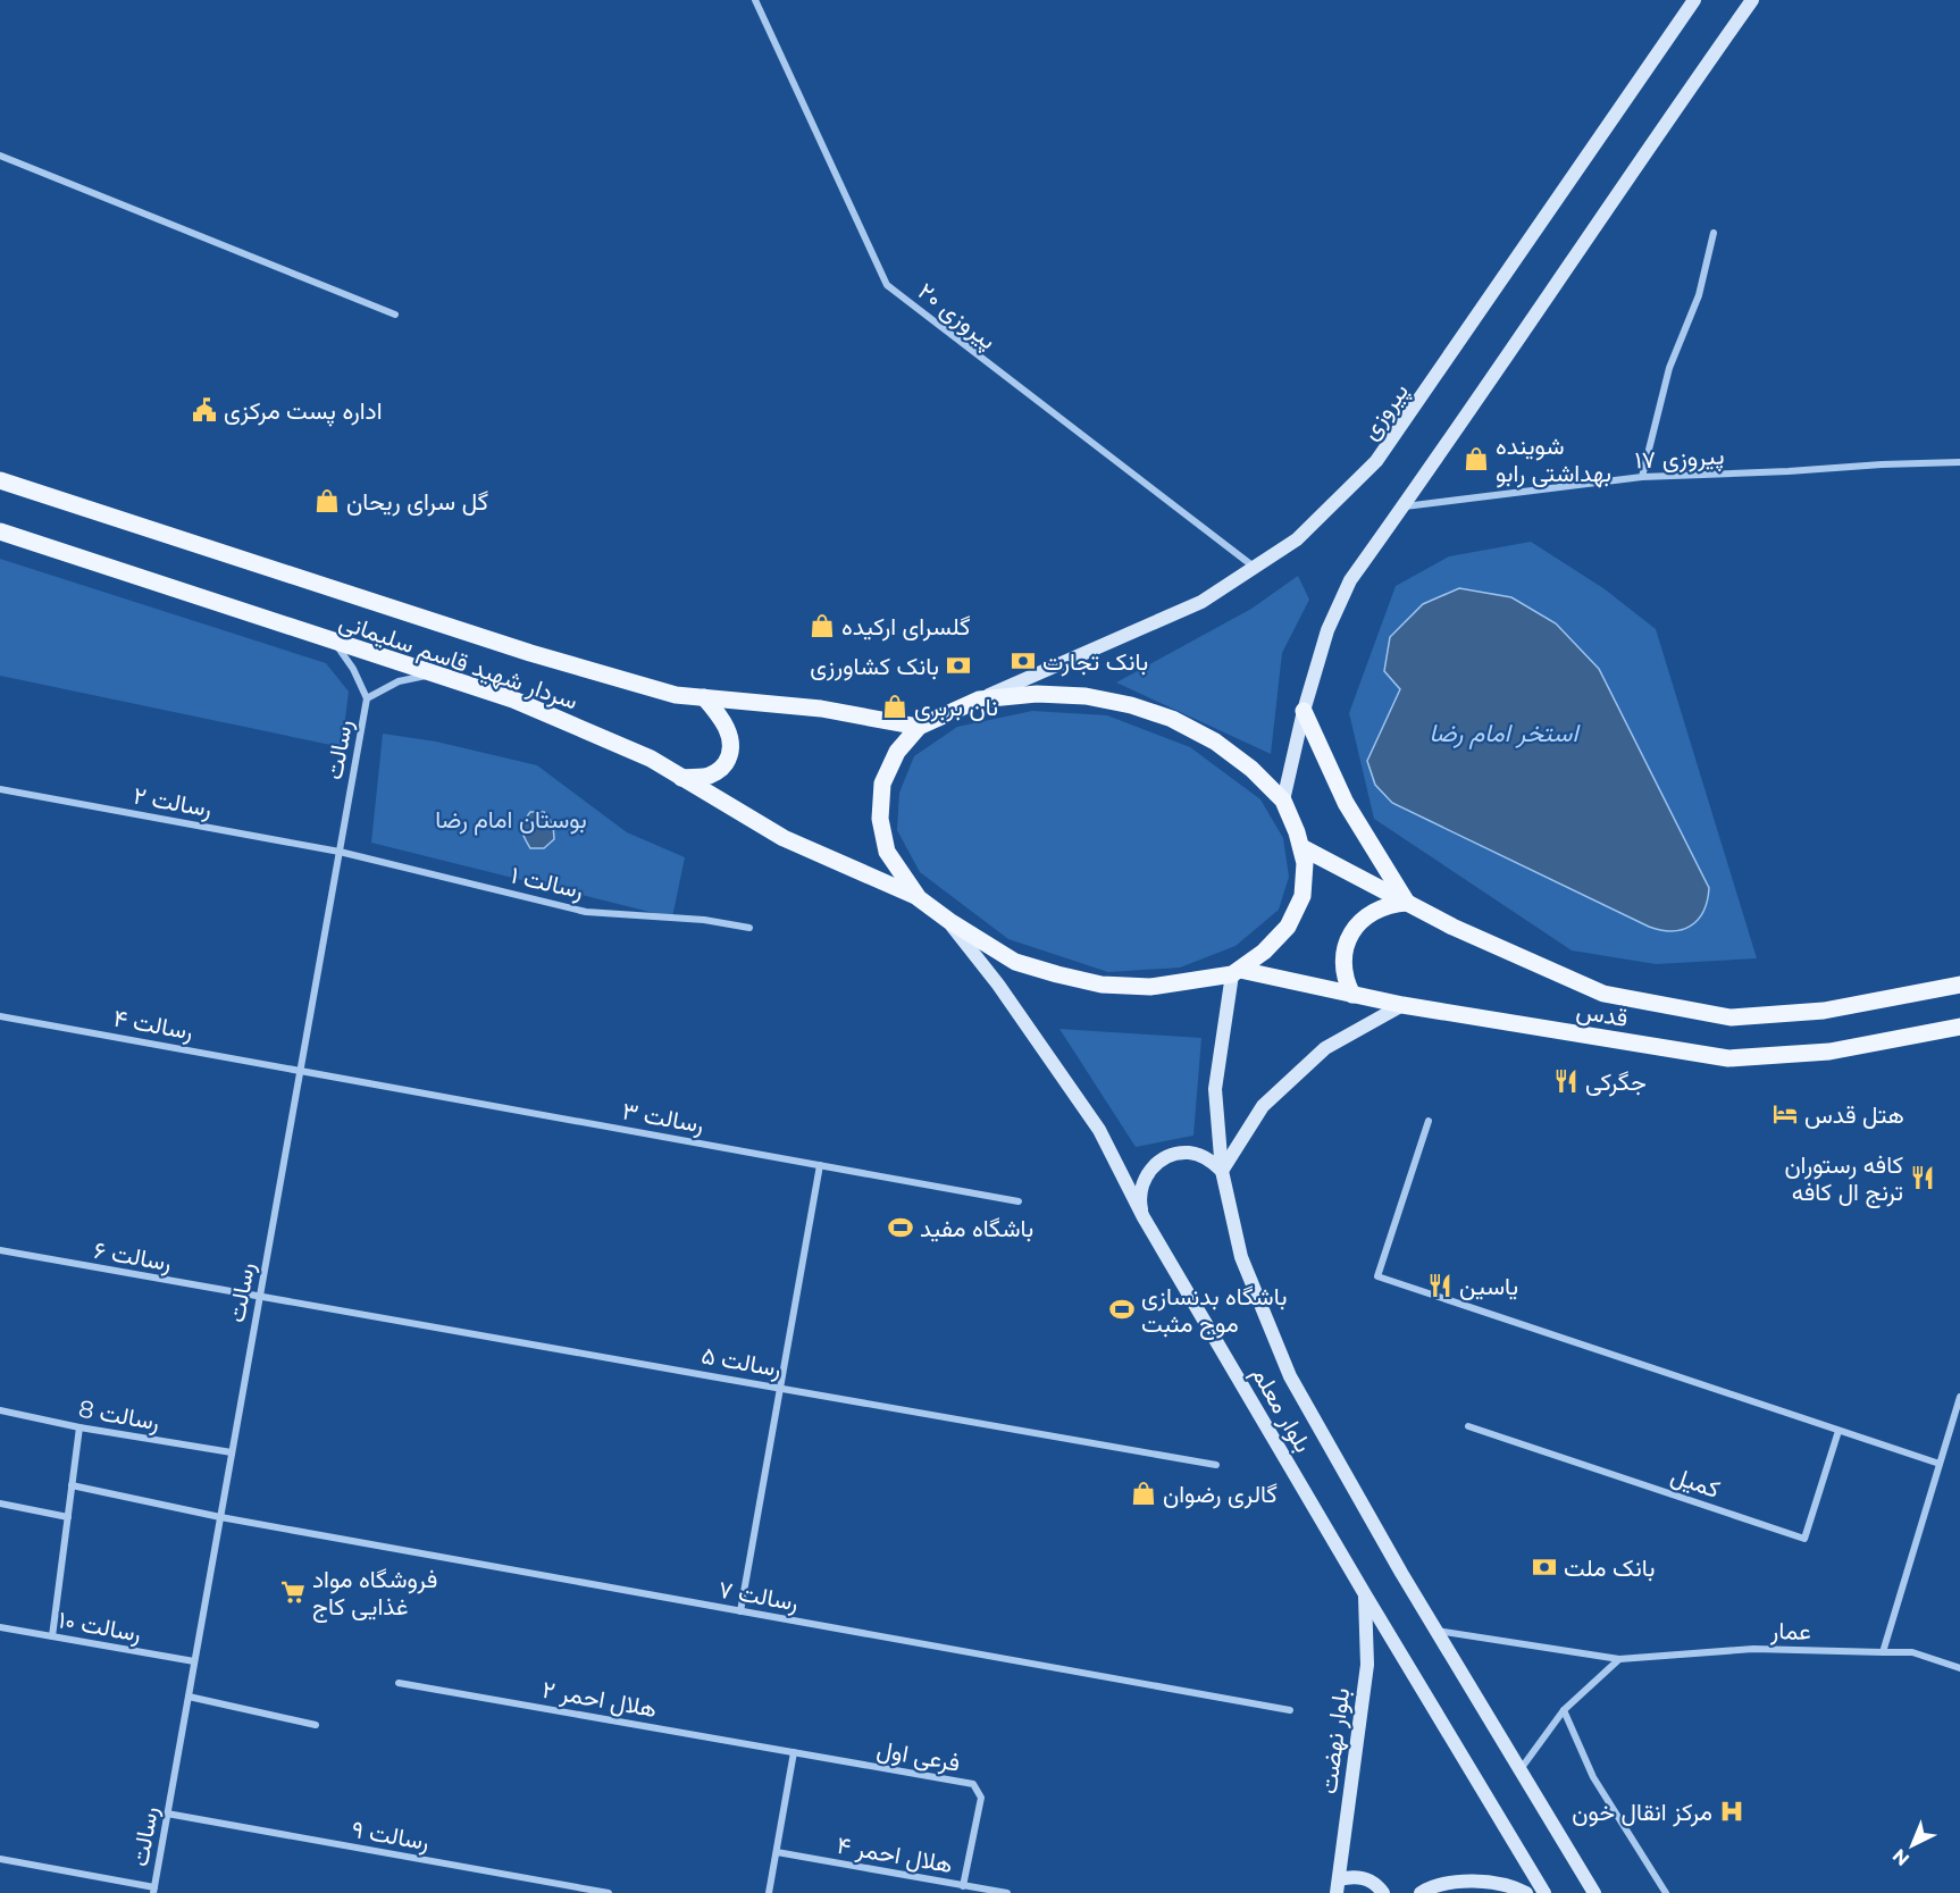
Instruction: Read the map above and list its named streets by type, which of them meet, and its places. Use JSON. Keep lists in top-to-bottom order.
{
  "streets": {
    "main road": [
      "پیروزی",
      "سردار شهید قاسم سلیمانی",
      "قدس",
      "بلوار معلم",
      "بلوار نهضت"
    ],
    "street": [
      "پیروزی ۲۰",
      "پیروزی ۱۷",
      "رسالت",
      "رسالت ۲",
      "رسالت ۱",
      "رسالت ۴",
      "رسالت ۳",
      "رسالت ۶",
      "رسالت ۵",
      "رسالت 8",
      "کمیل",
      "رسالت ۷",
      "رسالت ۱۰",
      "عمار",
      "هلال احمر ۲",
      "فرعی اول",
      "رسالت ۹",
      "هلال احمر ۴"
    ]
  },
  "crossings": [
    ["پیروزی ۲۰", "پیروزی"],
    ["سردار شهید قاسم سلیمانی", "رسالت"],
    ["رسالت", "رسالت ۲"],
    ["رسالت", "رسالت ۱"],
    ["رسالت", "رسالت ۴"],
    ["رسالت", "رسالت ۳"],
    ["رسالت", "رسالت ۶"],
    ["رسالت", "رسالت ۵"],
    ["رسالت", "رسالت 8"],
    ["رسالت", "رسالت ۷"],
    ["رسالت", "رسالت ۱۰"],
    ["رسالت", "رسالت ۹"],
    ["رسالت ۲", "رسالت ۱"],
    ["قدس", "بلوار معلم"],
    ["رسالت ۴", "رسالت ۳"],
    ["رسالت ۶", "رسالت ۵"],
    ["بلوار معلم", "عمار"],
    ["بلوار معلم", "بلوار نهضت"],
    ["هلال احمر ۲", "فرعی اول"],
    ["فرعی اول", "هلال احمر ۴"]
  ],
  "water": ["استخر امام رضا"],
  "parks": ["بوستان امام رضا"],
  "places": {
    "public building": ["اداره پست مرکزی"],
    "shop": [
      "شوینده بهداشتی رابو",
      "گل سرای ریحان",
      "گلسرای ارکیده",
      "نان بربری",
      "گالری رضوان"
    ],
    "bank": ["بانک تجارت", "بانک کشاورزی", "بانک ملت"],
    "restaurant": ["جگرکی", "کافه رستوران ترنج ال کافه", "یاسین"],
    "hotel": ["هتل قدس"],
    "sports": ["باشگاه مفید", "باشگاه بدنسازی موج مثبت"],
    "supermarket": ["فروشگاه مواد غذایی کاج"],
    "hospital": ["مرکز انقال خون"]
  },
  "north": "bottom left"
}
